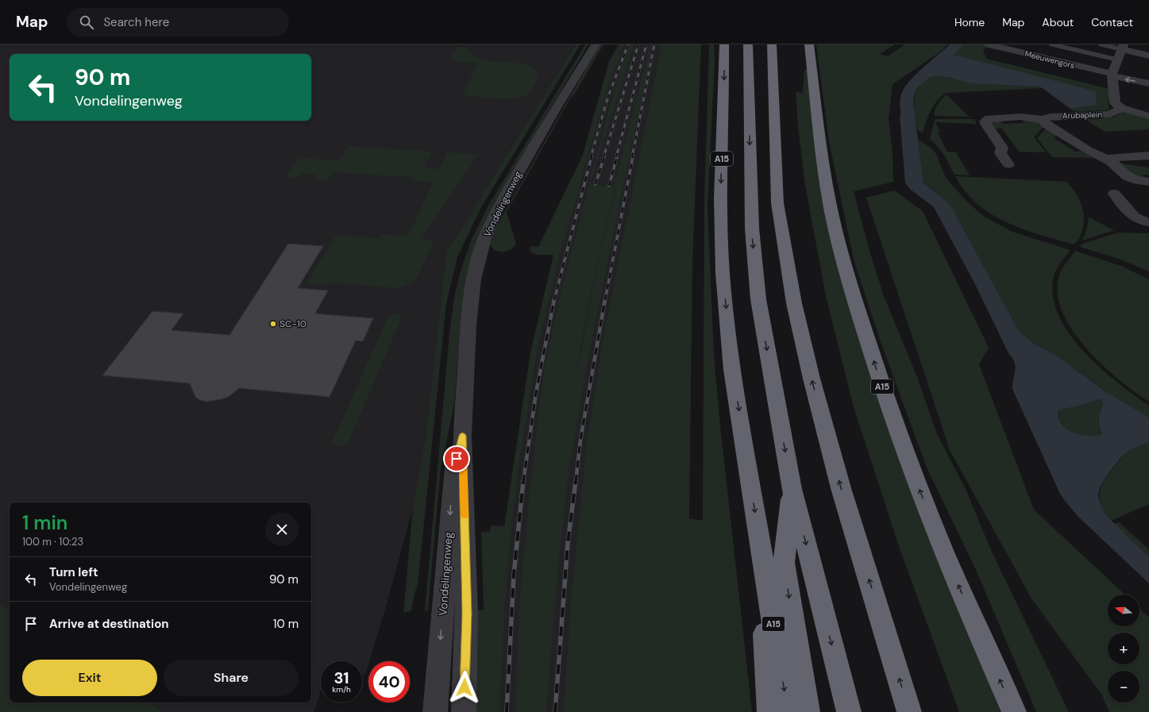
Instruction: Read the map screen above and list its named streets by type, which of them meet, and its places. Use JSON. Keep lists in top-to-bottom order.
{
  "streets": {
    "highway": ["A15"],
    "street": ["Meeuwengors", "Arubaplein", "Vondelingenweg"]
  },
  "places": ["SC-10"],
  "north": "left",
  "page": {
    "header": "Map",
    "search": "Search here",
    "nav": [
      "Home",
      "Map",
      "About",
      "Contact"
    ],
    "turn": ["90 m", "Vondelingenweg"],
    "heading": ["1 min", "100 m · 10:23"],
    "list": [
      {
        "name": "Turn left",
        "note": "Vondelingenweg",
        "value": "90 m"
      },
      {
        "name": "Arrive at destination",
        "value": "10 m"
      }
    ],
    "map_buttons": ["+", "−"],
    "buttons": ["Exit", "Share"],
    "speed": "31 km/h",
    "limit": "40"
  }
}
